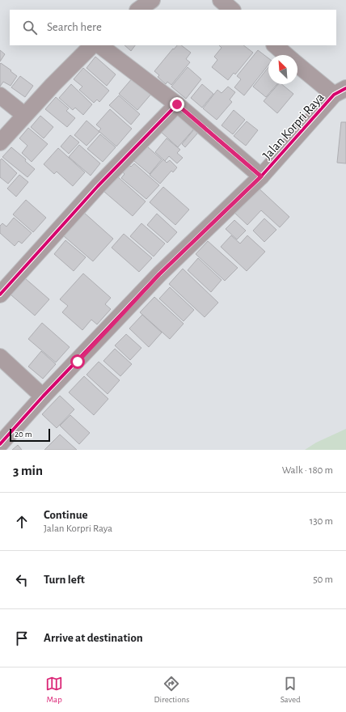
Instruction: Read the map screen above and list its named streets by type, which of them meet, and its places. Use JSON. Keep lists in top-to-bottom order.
{
  "streets": {
    "street": ["Jalan Korpri Raya"]
  },
  "scale_bar": "20 m",
  "north": "top left",
  "page": {
    "search": "Search here",
    "scale": "20 m",
    "heading": ["3 min", "Walk · 180 m"],
    "list": [
      ["Continue", "Jalan Korpri Raya", "130 m"],
      ["Turn left", "50 m"],
      "Arrive at destination"
    ],
    "nav": ["Map", "Directions", "Saved"]
  }
}
